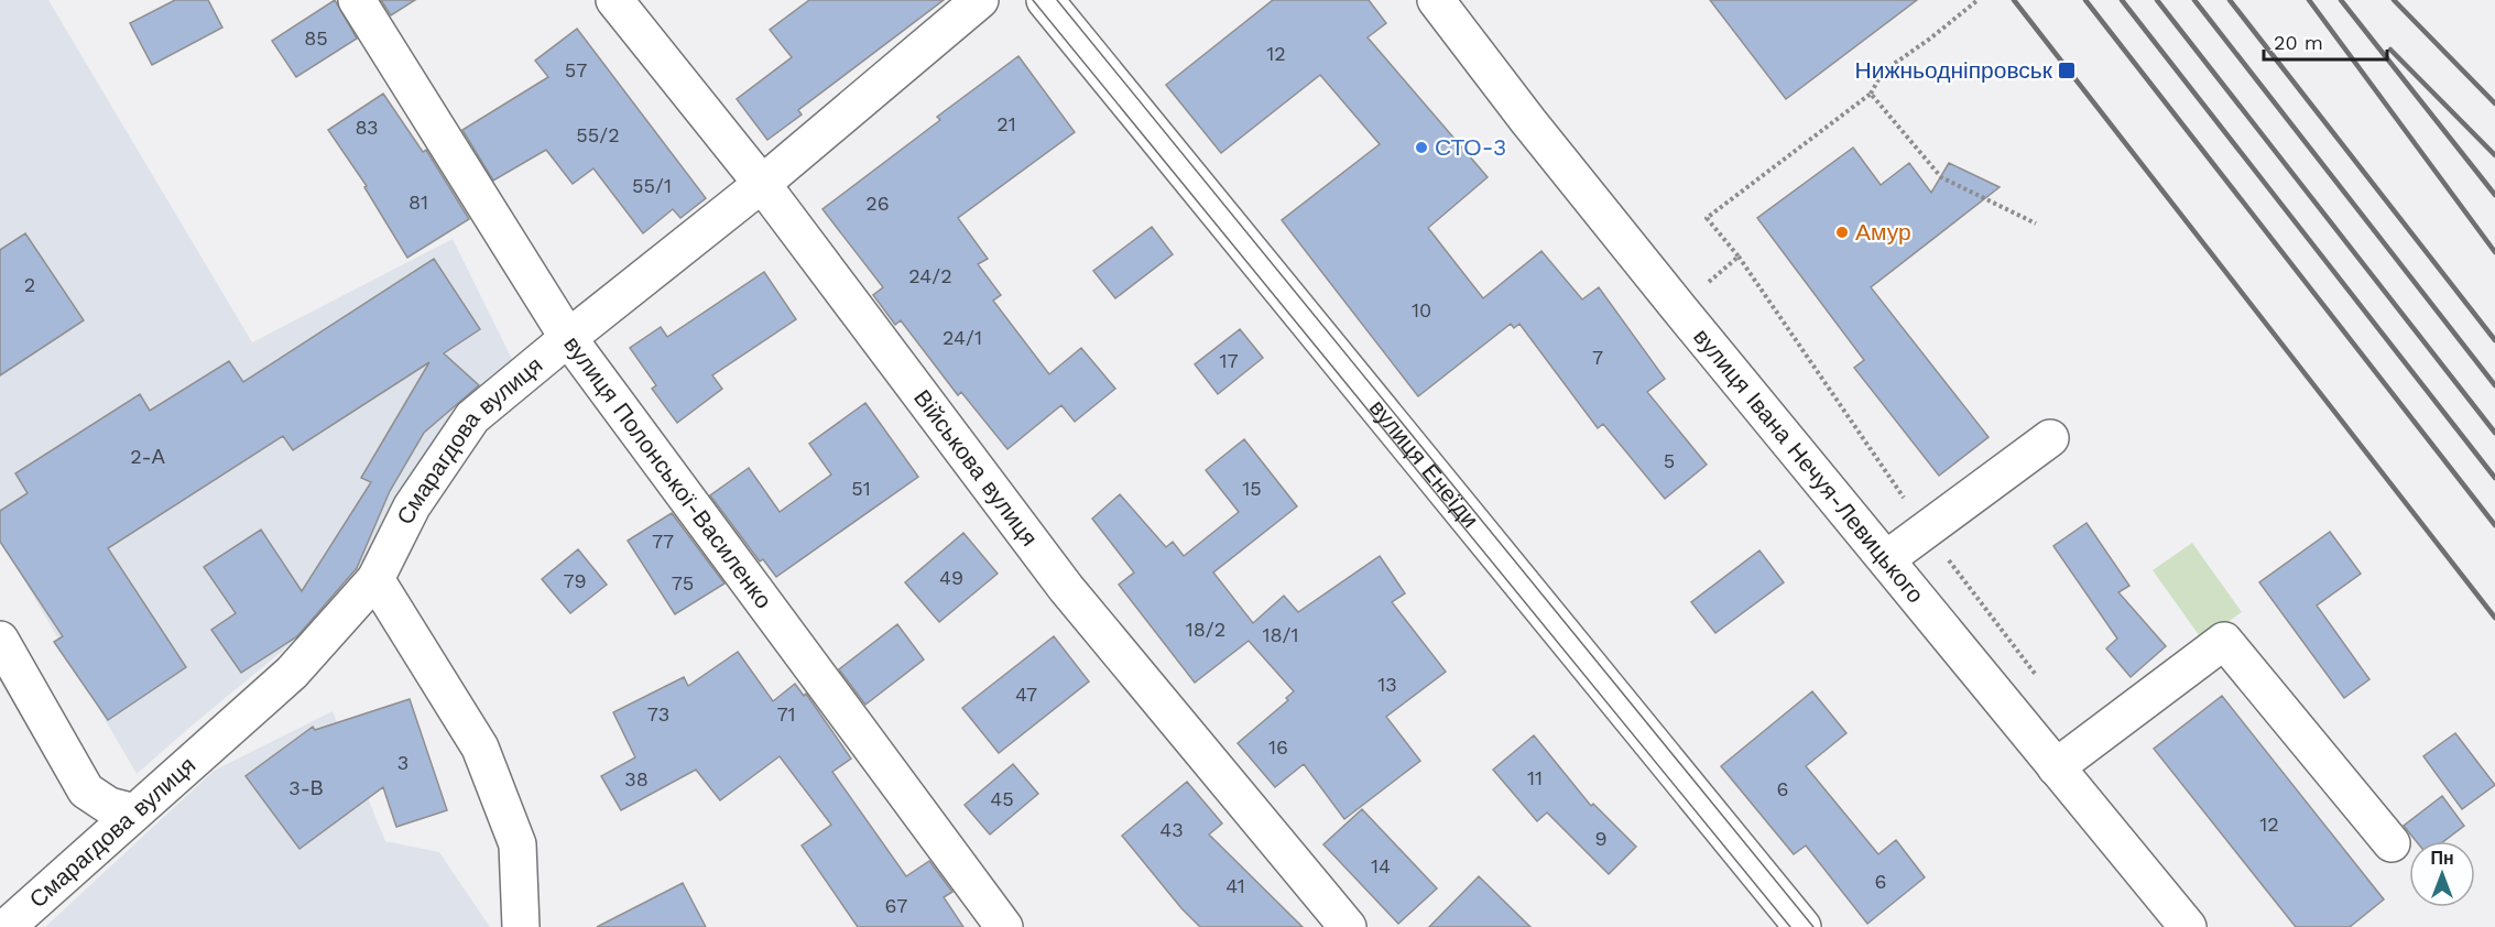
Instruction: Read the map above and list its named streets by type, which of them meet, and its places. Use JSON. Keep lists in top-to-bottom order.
{
  "streets": {
    "street": [
      "Смарагдова вулиця",
      "вулиця Енеїди",
      "вулиця Івана Нечуя-Левицького",
      "Військова вулиця",
      "вулиця Полонської-Василенко"
    ]
  },
  "crossings": [
    ["Смарагдова вулиця", "Військова вулиця"],
    ["Смарагдова вулиця", "вулиця Полонської-Василенко"]
  ],
  "places": {
    "transit": ["Нижньодніпровськ"],
    "other": ["СТО-3", "Амур"]
  },
  "house_numbers": [
    "85",
    "12",
    "57",
    "21",
    "83",
    "55/2",
    "55/1",
    "81",
    "26",
    "24/2",
    "2",
    "10",
    "24/1",
    "7",
    "17",
    "2-А",
    "5",
    "51",
    "15",
    "77",
    "49",
    "79",
    "75",
    "18/2",
    "18/1",
    "13",
    "47",
    "73",
    "71",
    "16",
    "3",
    "11",
    "38",
    "3-В",
    "6",
    "45",
    "12",
    "43",
    "9",
    "14",
    "6",
    "41",
    "67"
  ],
  "scale_bar": "20 m",
  "north": "top"
}
